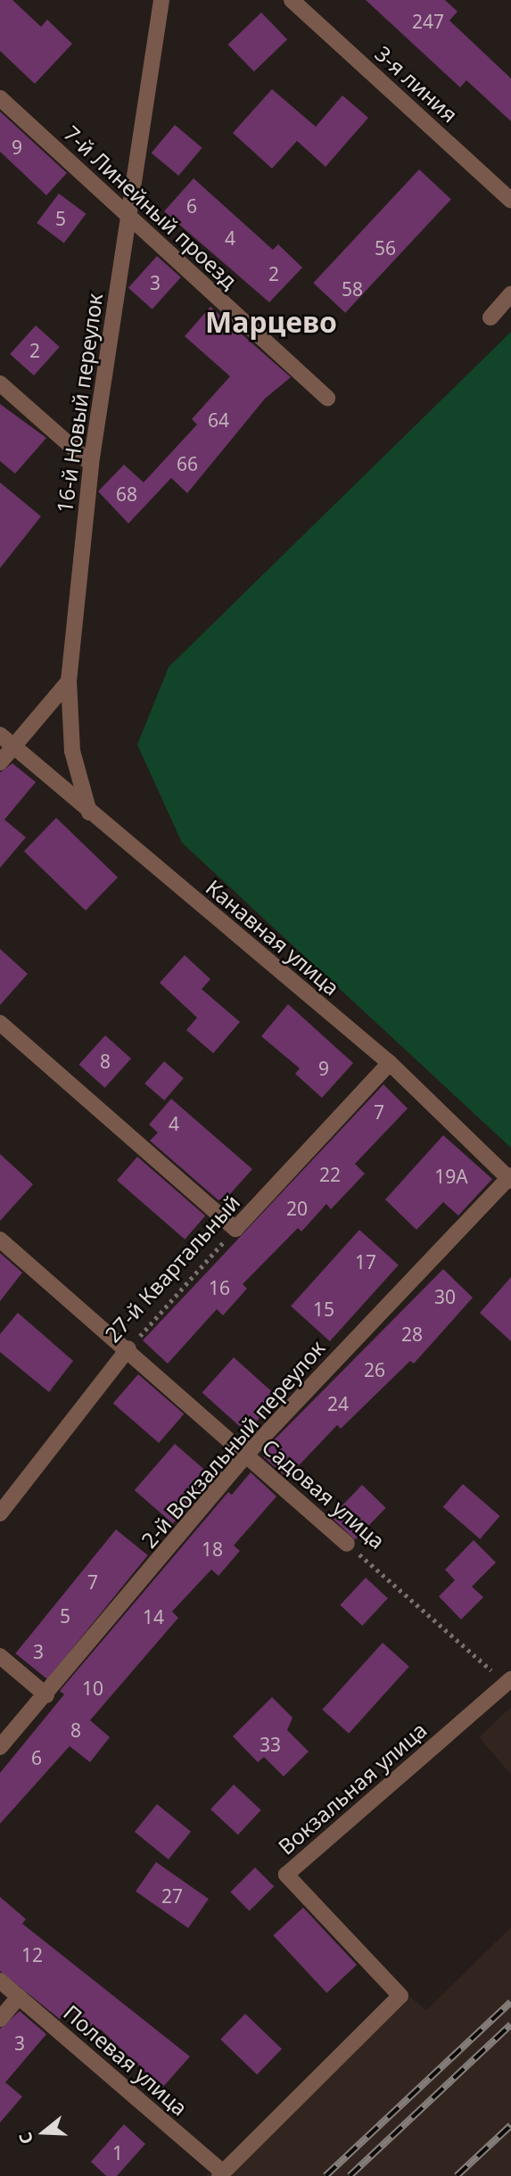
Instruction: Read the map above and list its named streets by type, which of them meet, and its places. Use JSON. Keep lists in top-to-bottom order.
{
  "streets": {
    "street": [
      "3-я линия",
      "7-й Линейный проезд",
      "16-й Новый переулок",
      "Канавная улица",
      "27-й Квартальный",
      "2-й Вокзальный переулок",
      "Садовая улица",
      "Вокзальная улица",
      "Полевая улица"
    ]
  },
  "crossings": [
    ["7-й Линейный проезд", "16-й Новый переулок"],
    ["16-й Новый переулок", "Канавная улица"],
    ["Канавная улица", "27-й Квартальный"],
    ["Канавная улица", "2-й Вокзальный переулок"],
    ["27-й Квартальный", "Садовая улица"],
    ["2-й Вокзальный переулок", "Садовая улица"],
    ["Садовая улица", "Вокзальная улица"],
    ["Вокзальная улица", "Полевая улица"]
  ],
  "districts": ["Марцево"],
  "house_numbers": [
    "247",
    "9",
    "6",
    "5",
    "4",
    "56",
    "2",
    "3",
    "58",
    "2",
    "64",
    "66",
    "68",
    "8",
    "9",
    "7",
    "4",
    "22",
    "19А",
    "20",
    "17",
    "16",
    "30",
    "15",
    "28",
    "26",
    "24",
    "18",
    "7",
    "5",
    "14",
    "3",
    "10",
    "8",
    "33",
    "6",
    "27",
    "12",
    "3",
    "1"
  ],
  "north": "left"
}
